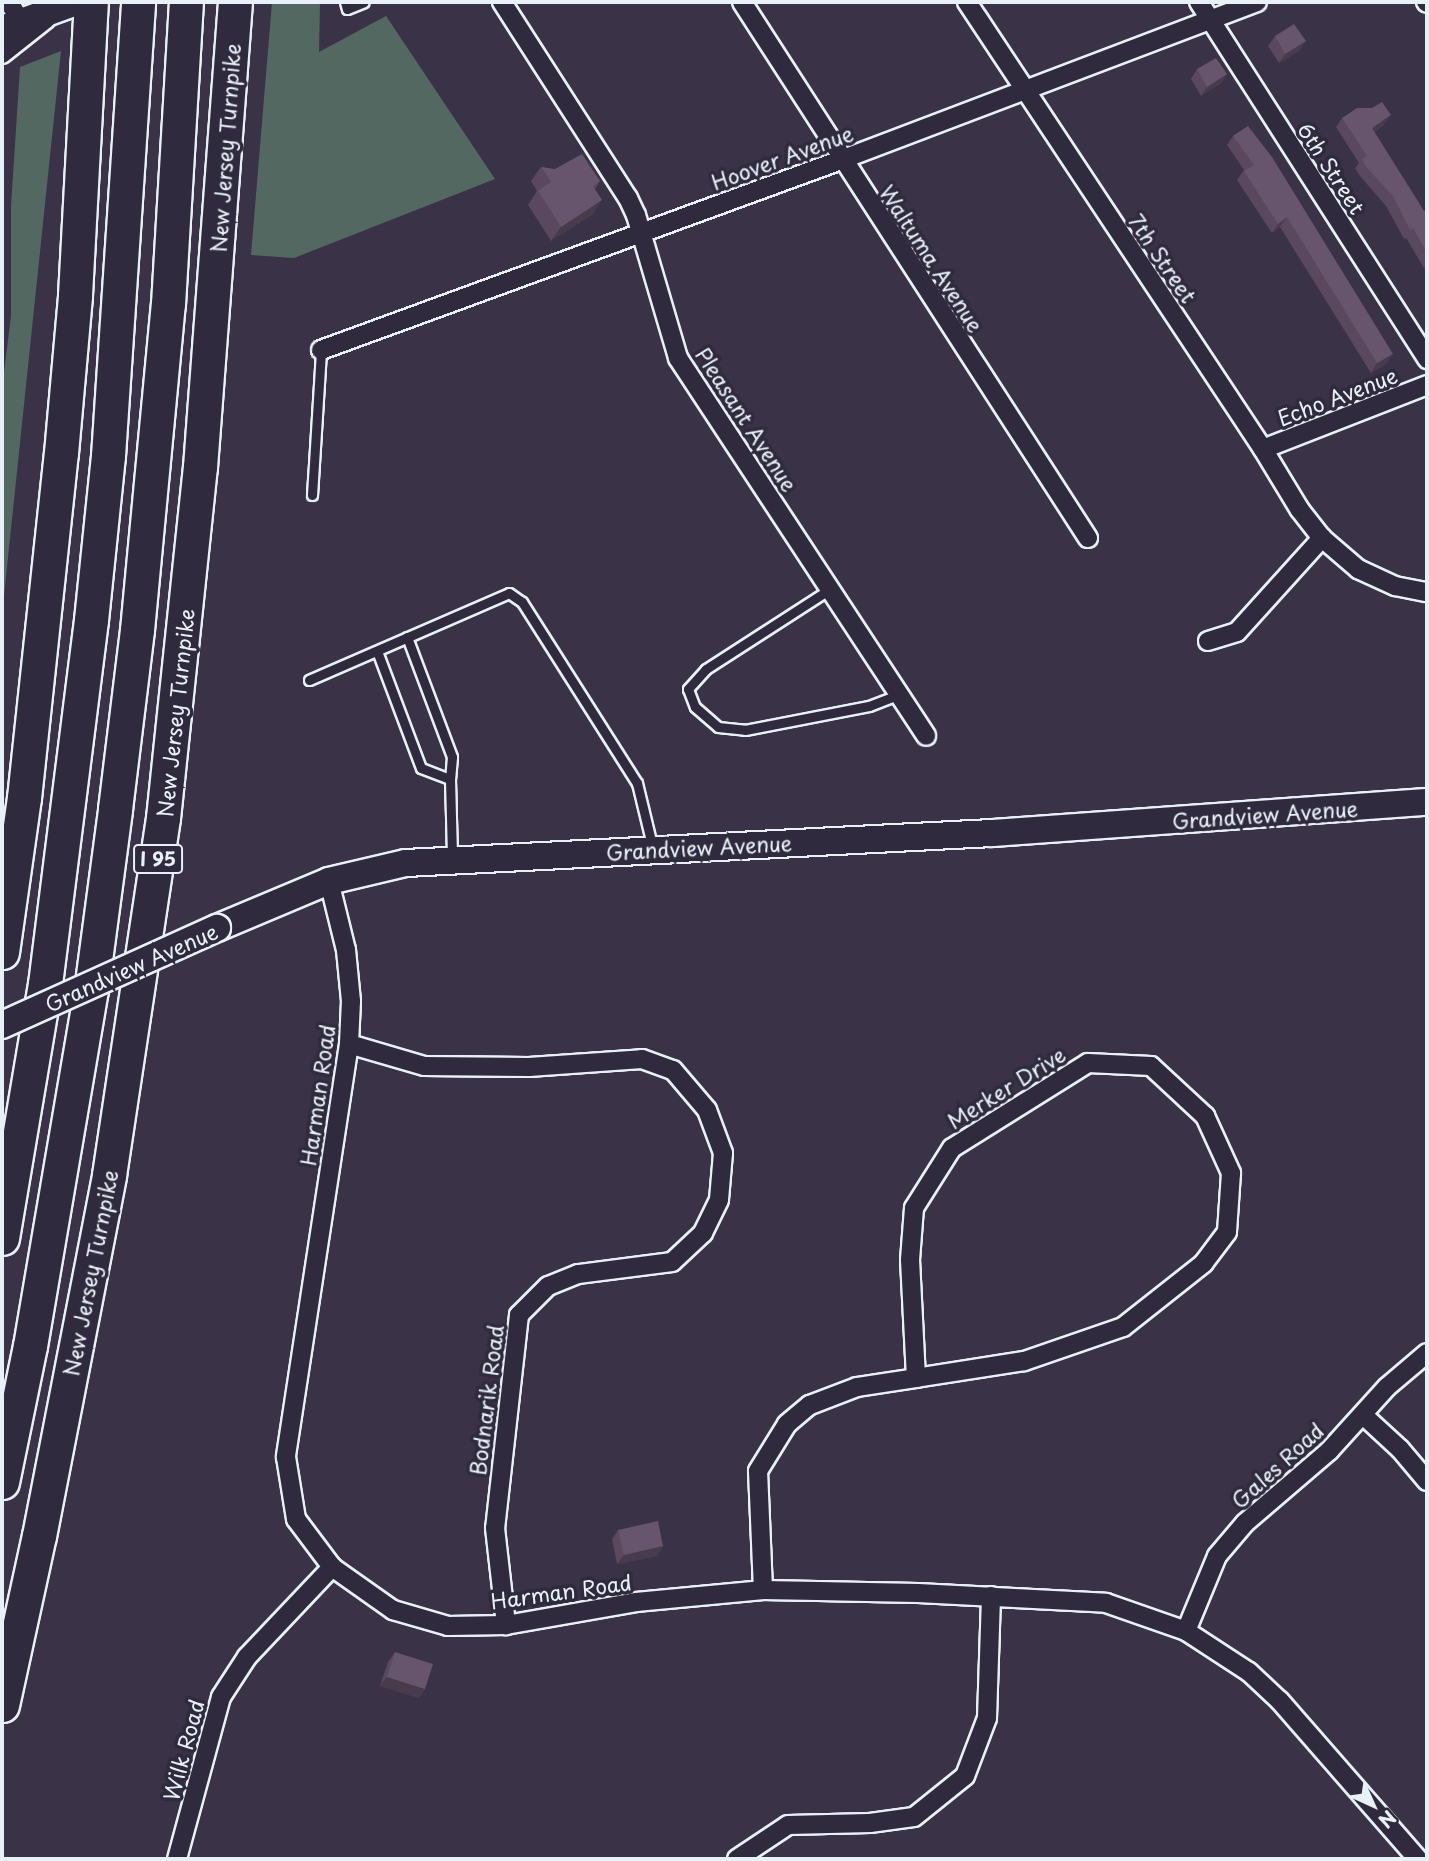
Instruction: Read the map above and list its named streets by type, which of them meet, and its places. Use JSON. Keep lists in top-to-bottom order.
{
  "streets": {
    "highway": ["New Jersey Turnpike", "I 95"],
    "street": [
      "Hoover Avenue",
      "6th Street",
      "Waltuma Avenue",
      "7th Street",
      "Echo Avenue",
      "Pleasant Avenue",
      "Grandview Avenue",
      "Merker Drive",
      "Harman Road",
      "Bodnarik Road",
      "Gales Road",
      "Wilk Road"
    ]
  },
  "crossings": [
    ["Hoover Avenue", "6th Street"],
    ["Hoover Avenue", "Waltuma Avenue"],
    ["Hoover Avenue", "7th Street"],
    ["Hoover Avenue", "Pleasant Avenue"],
    ["7th Street", "Echo Avenue"],
    ["Grandview Avenue", "Harman Road"],
    ["Merker Drive", "Harman Road"],
    ["Harman Road", "Bodnarik Road"],
    ["Harman Road", "Gales Road"],
    ["Harman Road", "Wilk Road"]
  ],
  "north": "bottom right"
}
